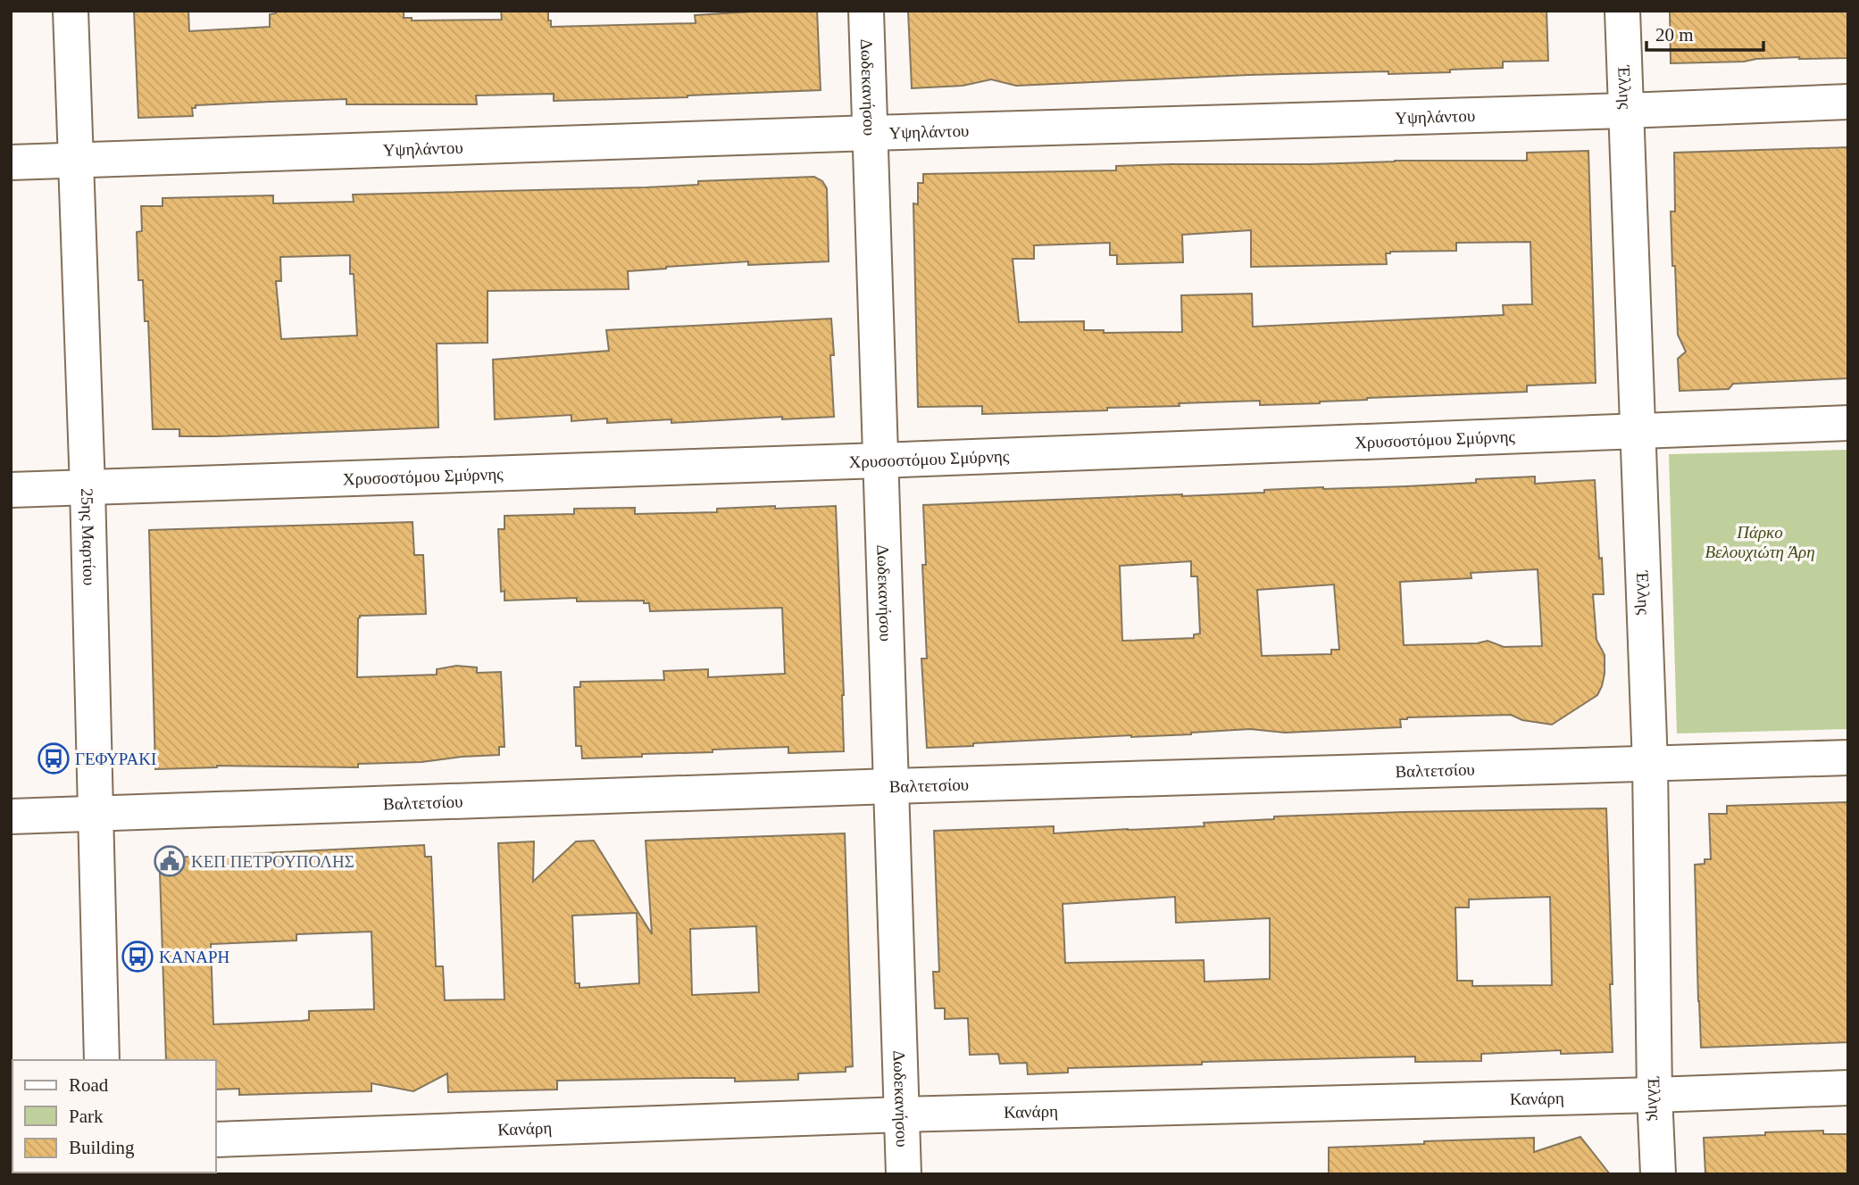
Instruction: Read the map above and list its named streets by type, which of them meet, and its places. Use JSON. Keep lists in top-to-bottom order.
{
  "streets": {
    "street": [
      "Δωδεκανήσου",
      "Έλλης",
      "Υψηλάντου",
      "Χρυσοστόμου Σμύρνης",
      "25ης Μαρτίου",
      "Βαλτετσίου",
      "Κανάρη"
    ]
  },
  "crossings": [
    ["Δωδεκανήσου", "Υψηλάντου"],
    ["Δωδεκανήσου", "Χρυσοστόμου Σμύρνης"],
    ["Δωδεκανήσου", "Βαλτετσίου"],
    ["Δωδεκανήσου", "Κανάρη"],
    ["Έλλης", "Υψηλάντου"],
    ["Έλλης", "Χρυσοστόμου Σμύρνης"],
    ["Έλλης", "Βαλτετσίου"],
    ["Έλλης", "Κανάρη"],
    ["Υψηλάντου", "25ης Μαρτίου"],
    ["Χρυσοστόμου Σμύρνης", "25ης Μαρτίου"],
    ["25ης Μαρτίου", "Βαλτετσίου"]
  ],
  "parks": ["Πάρκο Βελουχιώτη Άρη"],
  "places": {
    "bus stop": ["ΓΕΦΥΡΑΚΙ", "ΚΑΝΑΡΗ"],
    "public building": ["ΚΕΠ ΠΕΤΡΟΥΠΟΛΗΣ"]
  },
  "legend": ["Road", "Park", "Building"],
  "scale_bar": "20 m"
}
